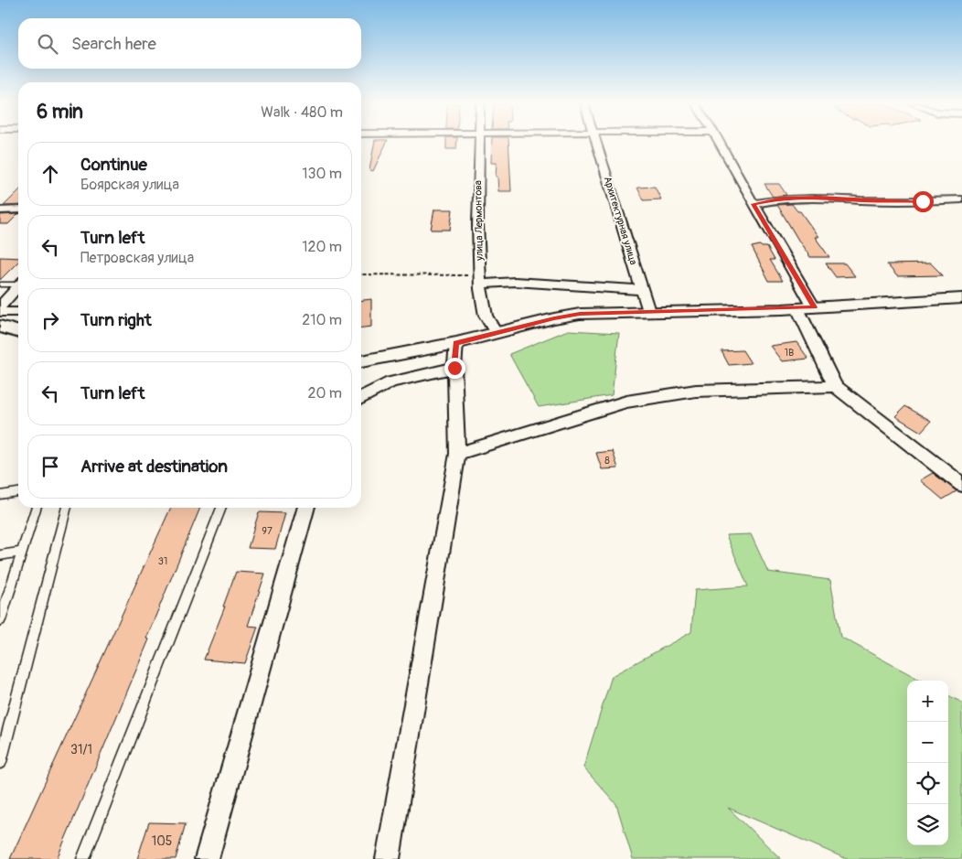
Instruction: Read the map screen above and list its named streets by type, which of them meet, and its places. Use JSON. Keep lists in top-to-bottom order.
{
  "streets": {
    "street": ["улица Лермонтова", "Архитектурная улица"]
  },
  "house_numbers": [
    "1В",
    "8",
    "97",
    "31",
    "31/1",
    "105"
  ],
  "page": {
    "search": "Search here",
    "heading": ["6 min", "Walk · 480 m"],
    "list": [
      ["Continue", "Боярская улица", "130 m"],
      ["Turn left", "Петровская улица", "120 m"],
      ["Turn right", "210 m"],
      ["Turn left", "20 m"],
      "Arrive at destination"
    ],
    "map_buttons": ["+", "−"]
  }
}
